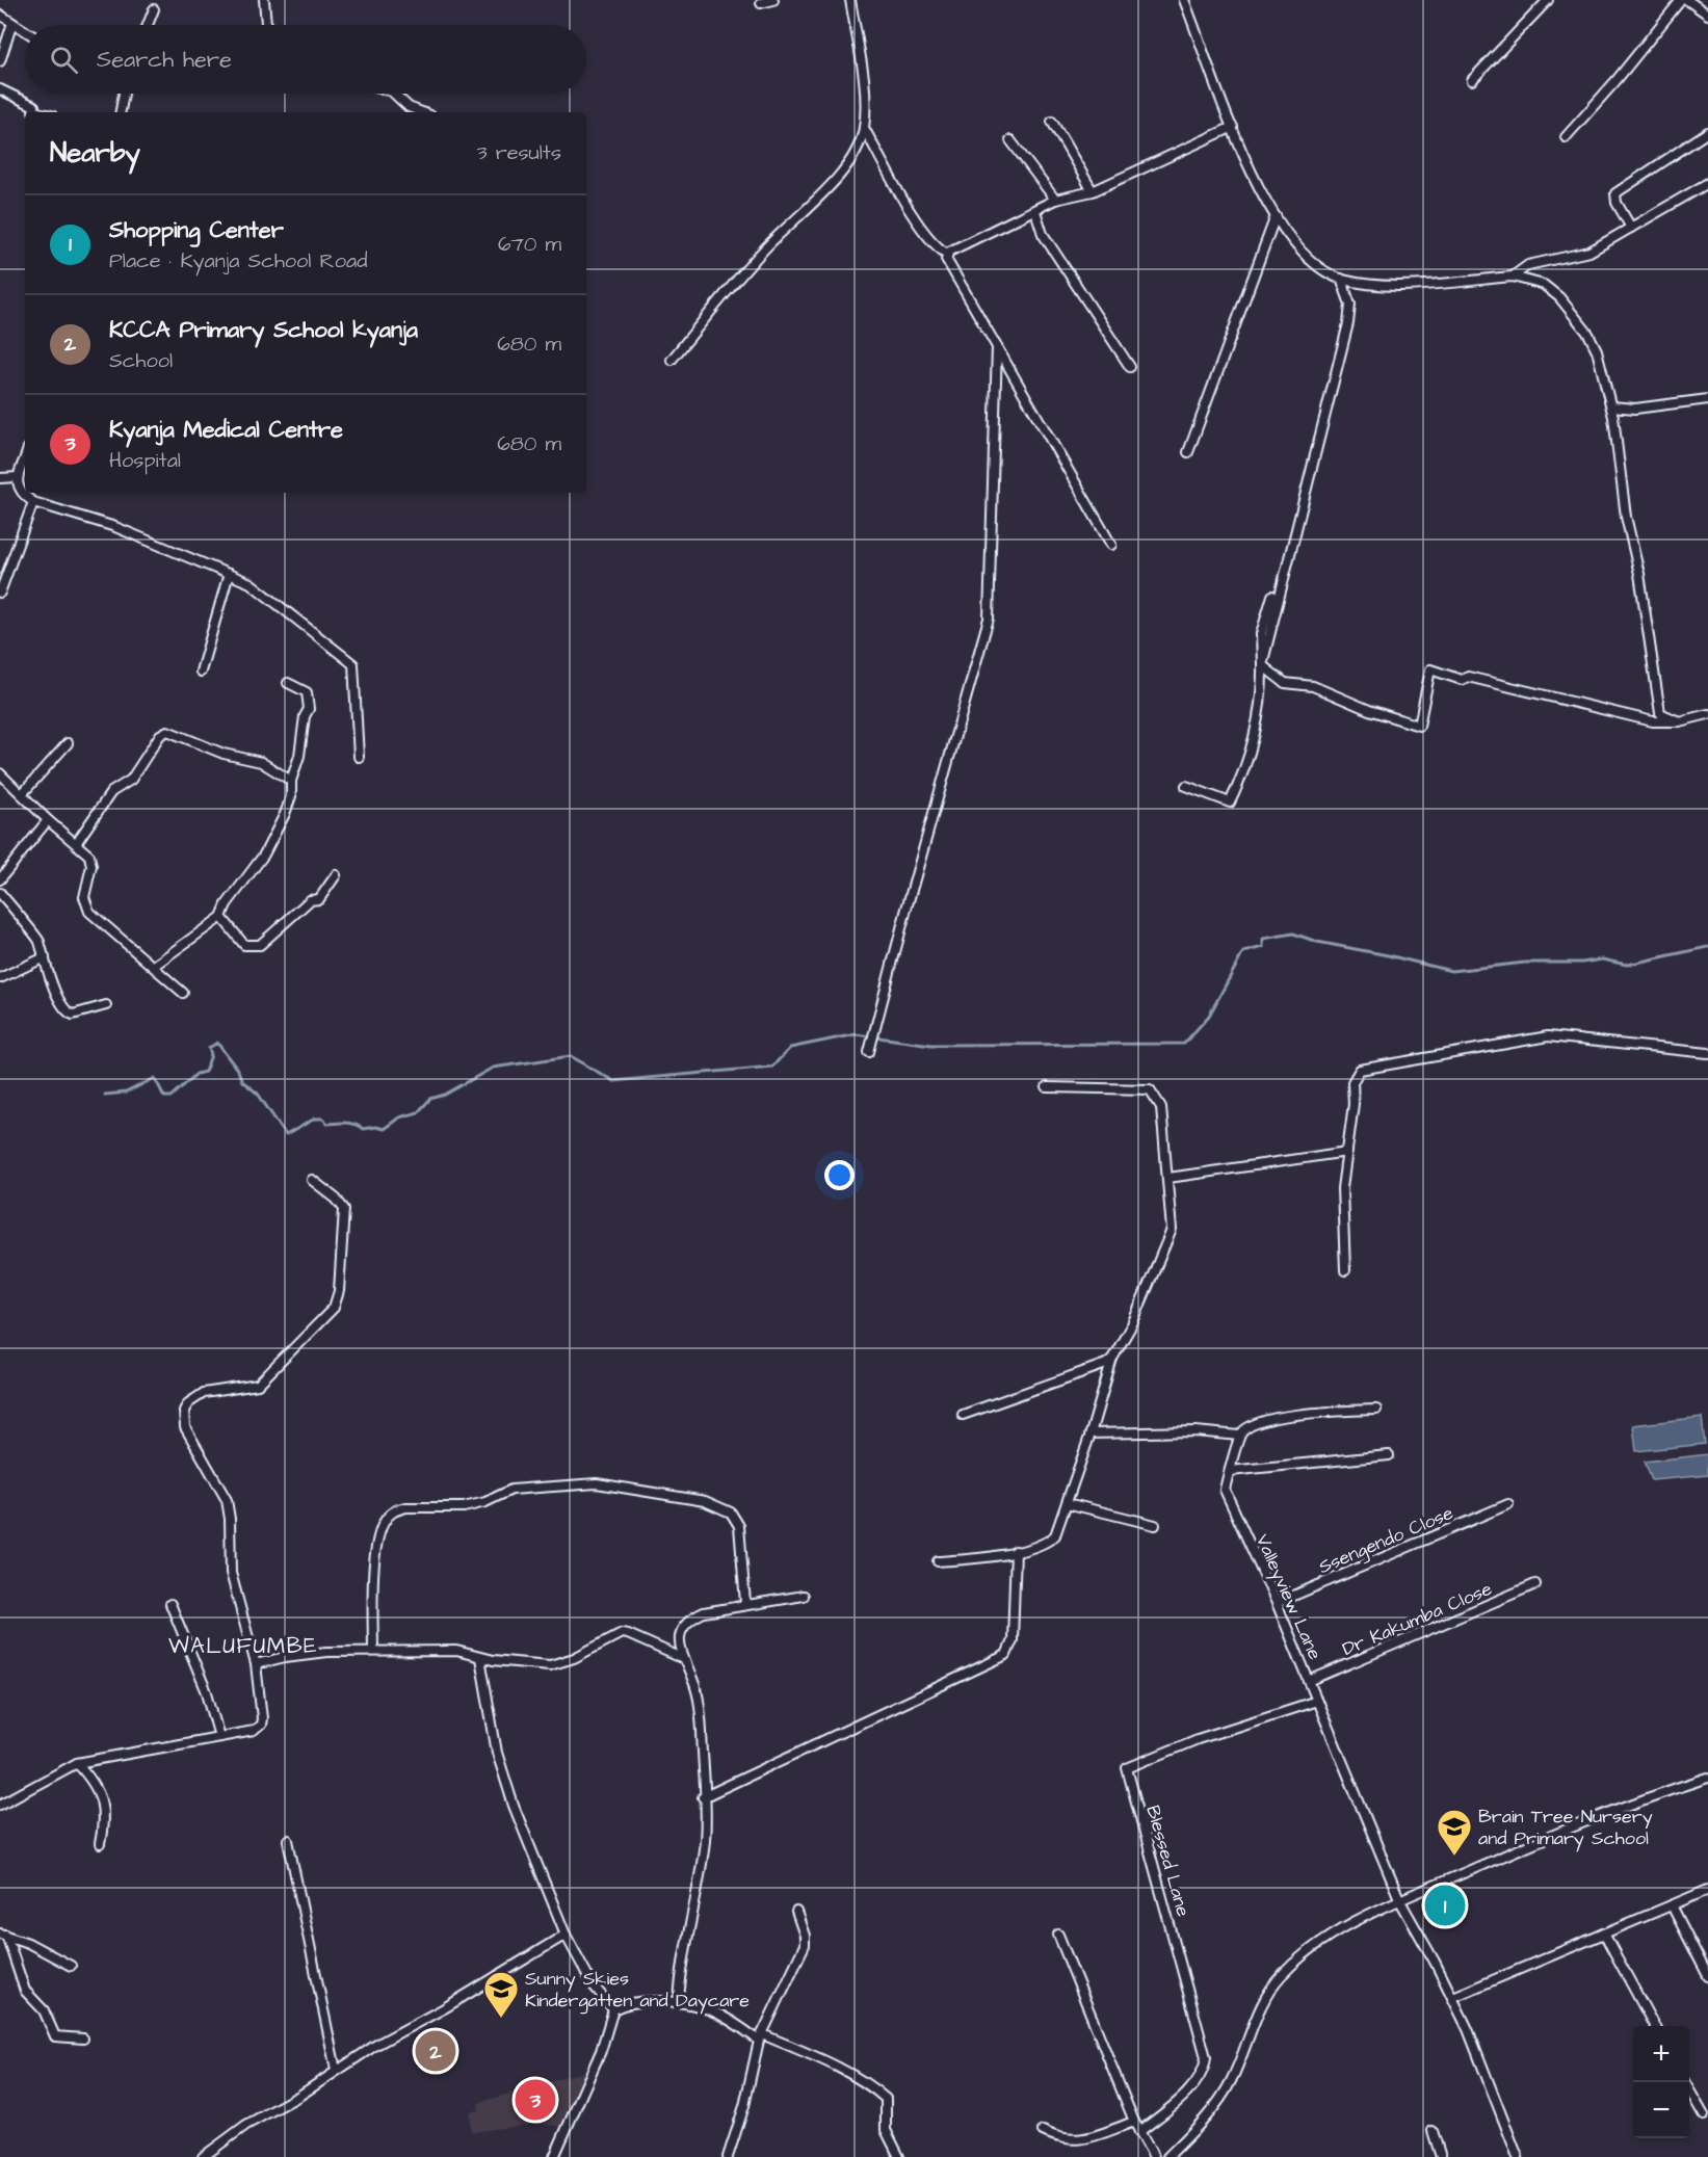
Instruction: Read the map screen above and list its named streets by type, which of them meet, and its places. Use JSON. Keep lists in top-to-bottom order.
{
  "streets": {
    "street": [
      "Ssengendo Close",
      "Valleyview Lane",
      "Dr Kakumba Close",
      "Blessed Lane"
    ]
  },
  "crossings": [
    ["Ssengendo Close", "Valleyview Lane"],
    ["Valleyview Lane", "Dr Kakumba Close"],
    ["Valleyview Lane", "Blessed Lane"]
  ],
  "districts": ["WALUFUMBE"],
  "places": {
    "school or university": ["Brain Tree Nursery and Primary School", "Sunny Skies Kindergatten and Daycare"]
  },
  "page": {
    "search": "Search here",
    "heading": ["Nearby", "3 results"],
    "list": [
      {
        "mark": "1",
        "name": "Shopping Center",
        "note": "Place · Kyanja School Road",
        "value": "670 m"
      },
      {
        "mark": "2",
        "name": "KCCA Primary School kyanja",
        "note": "School",
        "value": "680 m"
      },
      {
        "mark": "3",
        "name": "Kyanja Medical Centre",
        "note": "Hospital",
        "value": "680 m"
      }
    ],
    "pins": ["1", "2", "3"],
    "map_buttons": ["+", "−"]
  }
}
